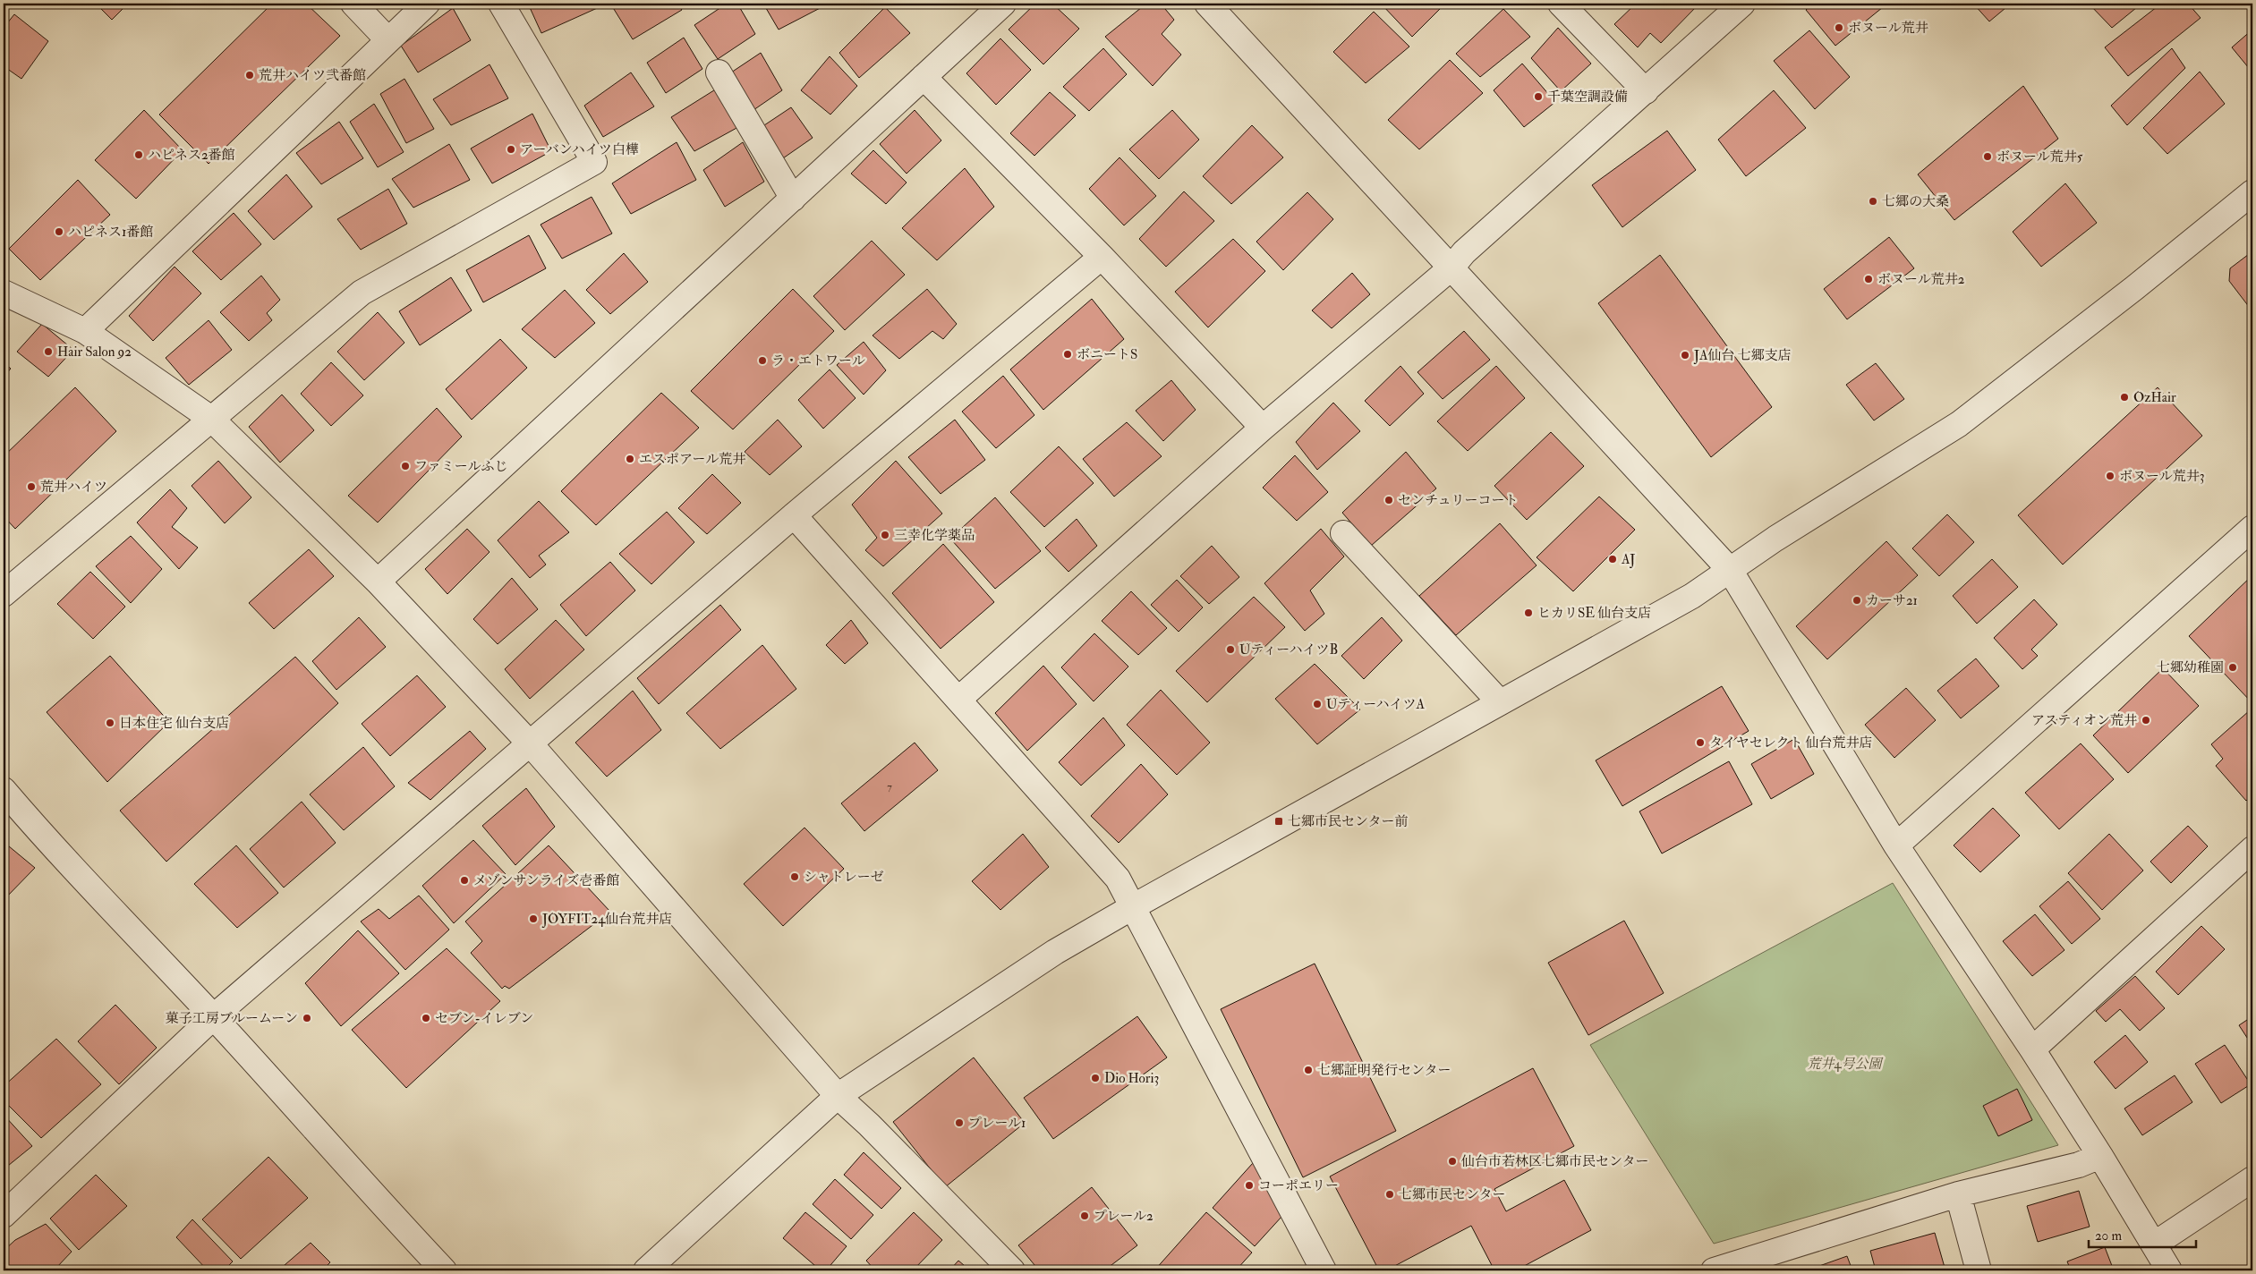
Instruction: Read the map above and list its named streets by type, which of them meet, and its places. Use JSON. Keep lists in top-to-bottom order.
{
  "parks": ["荒井4号公園"],
  "places": {
    "other": [
      "ボヌール荒井",
      "荒井ハイツ弐番館",
      "千葉空調設備",
      "アーバンハイツ白樺",
      "ハピネス2番館",
      "ボヌール荒井5",
      "七郷の大桑",
      "ハピネス1番館",
      "ボヌール荒井2",
      "Hair Salon 92",
      "ボニートS",
      "JA仙台 七郷支店",
      "ラ・エトワール",
      "OzHair",
      "エスポアール荒井",
      "ファミールふじ",
      "ボヌール荒井3",
      "荒井ハイツ",
      "センチュリーコート",
      "三幸化学薬品",
      "AJ",
      "カーサ21",
      "ヒカリSE 仙台支店",
      "UティーハイツB",
      "七郷幼稚園",
      "UティーハイツA",
      "アスティオン荒井",
      "日本住宅 仙台支店",
      "タイヤセレクト 仙台荒井店",
      "シャトレーゼ",
      "メゾンサンライズ壱番館",
      "JOYFIT24仙台荒井店",
      "菓子工房ブルームーン",
      "セブン-イレブン",
      "七郷証明発行センター",
      "Dio Hori3",
      "プレール1",
      "仙台市若林区七郷市民センター",
      "コーポエリー",
      "七郷市民センター",
      "プレール2"
    ],
    "transit": ["七郷市民センター前"]
  },
  "house_numbers": ["7"],
  "scale_bar": "20 m"
}
